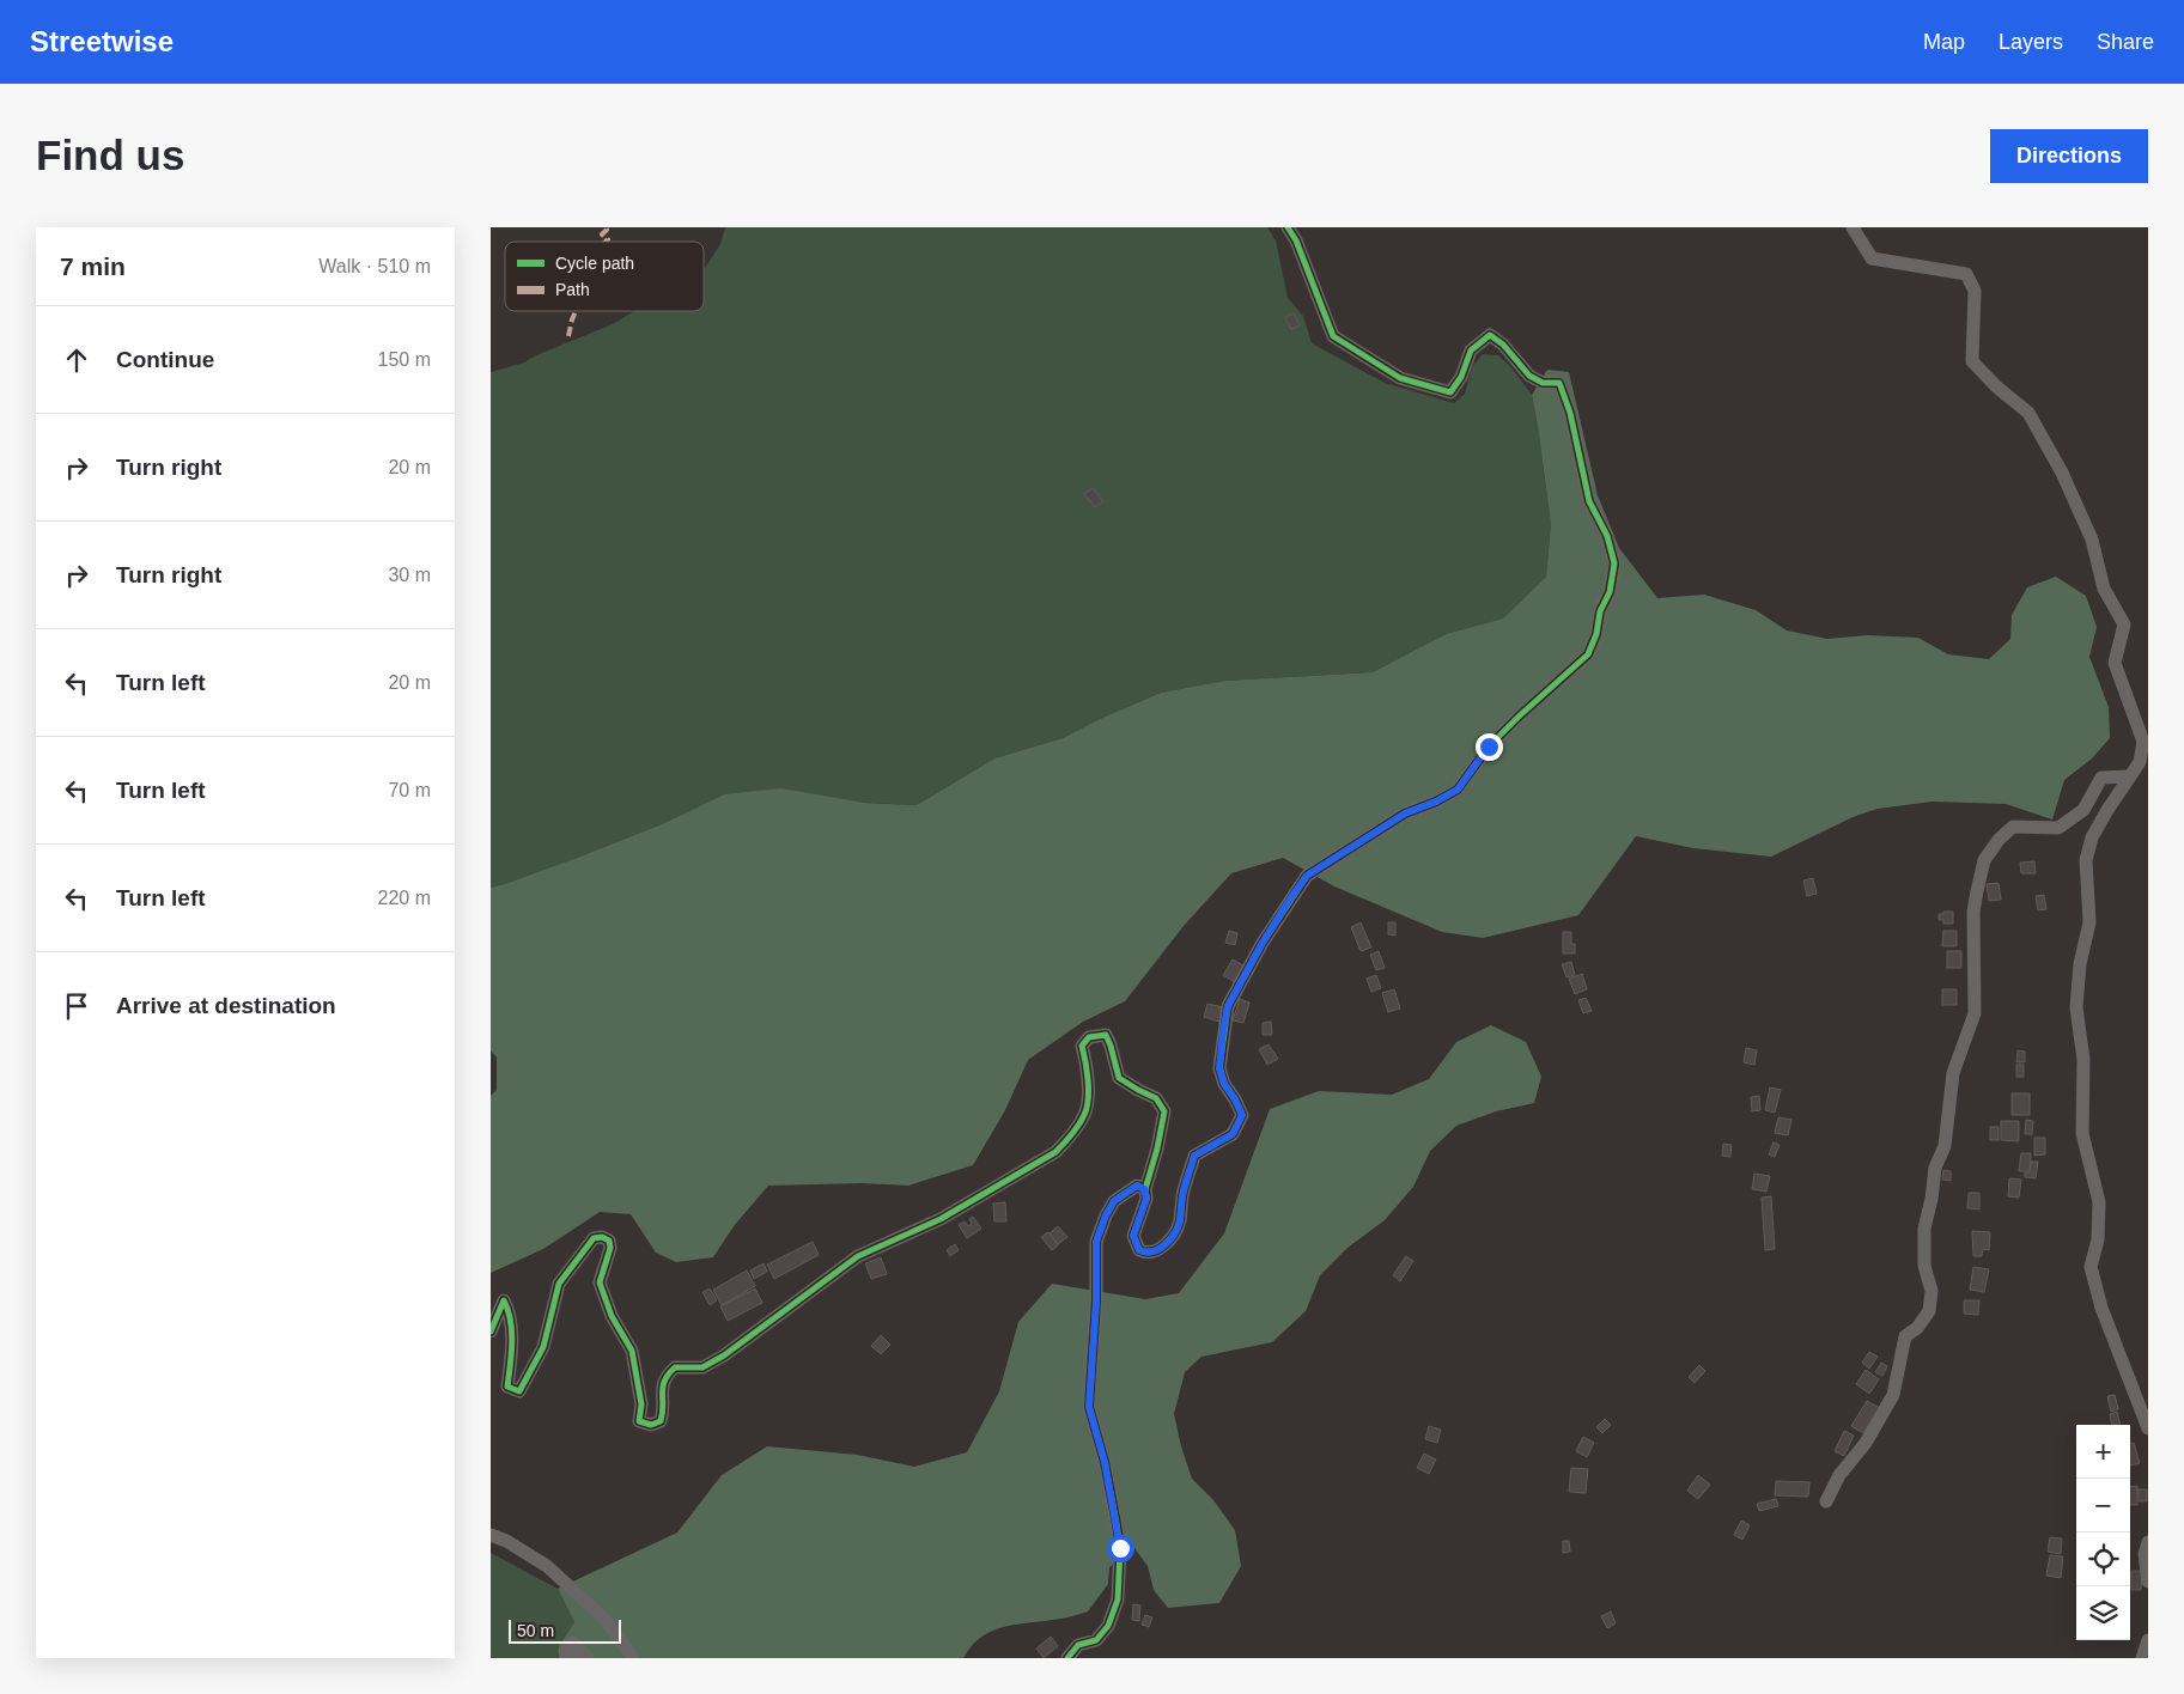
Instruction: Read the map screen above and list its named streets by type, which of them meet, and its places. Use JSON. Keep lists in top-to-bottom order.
{
  "legend": ["Cycle path", "Path"],
  "scale_bar": "50 m",
  "page": {
    "header": "Streetwise",
    "nav": ["Map", "Layers", "Share"],
    "buttons": "Directions",
    "title": "Find us",
    "heading": ["7 min", "Walk · 510 m"],
    "list": [
      ["Continue", "150 m"],
      ["Turn right", "20 m"],
      ["Turn right", "30 m"],
      ["Turn left", "20 m"],
      ["Turn left", "70 m"],
      ["Turn left", "220 m"],
      "Arrive at destination"
    ],
    "map_buttons": ["+", "−"],
    "scale": "50 m"
  }
}
